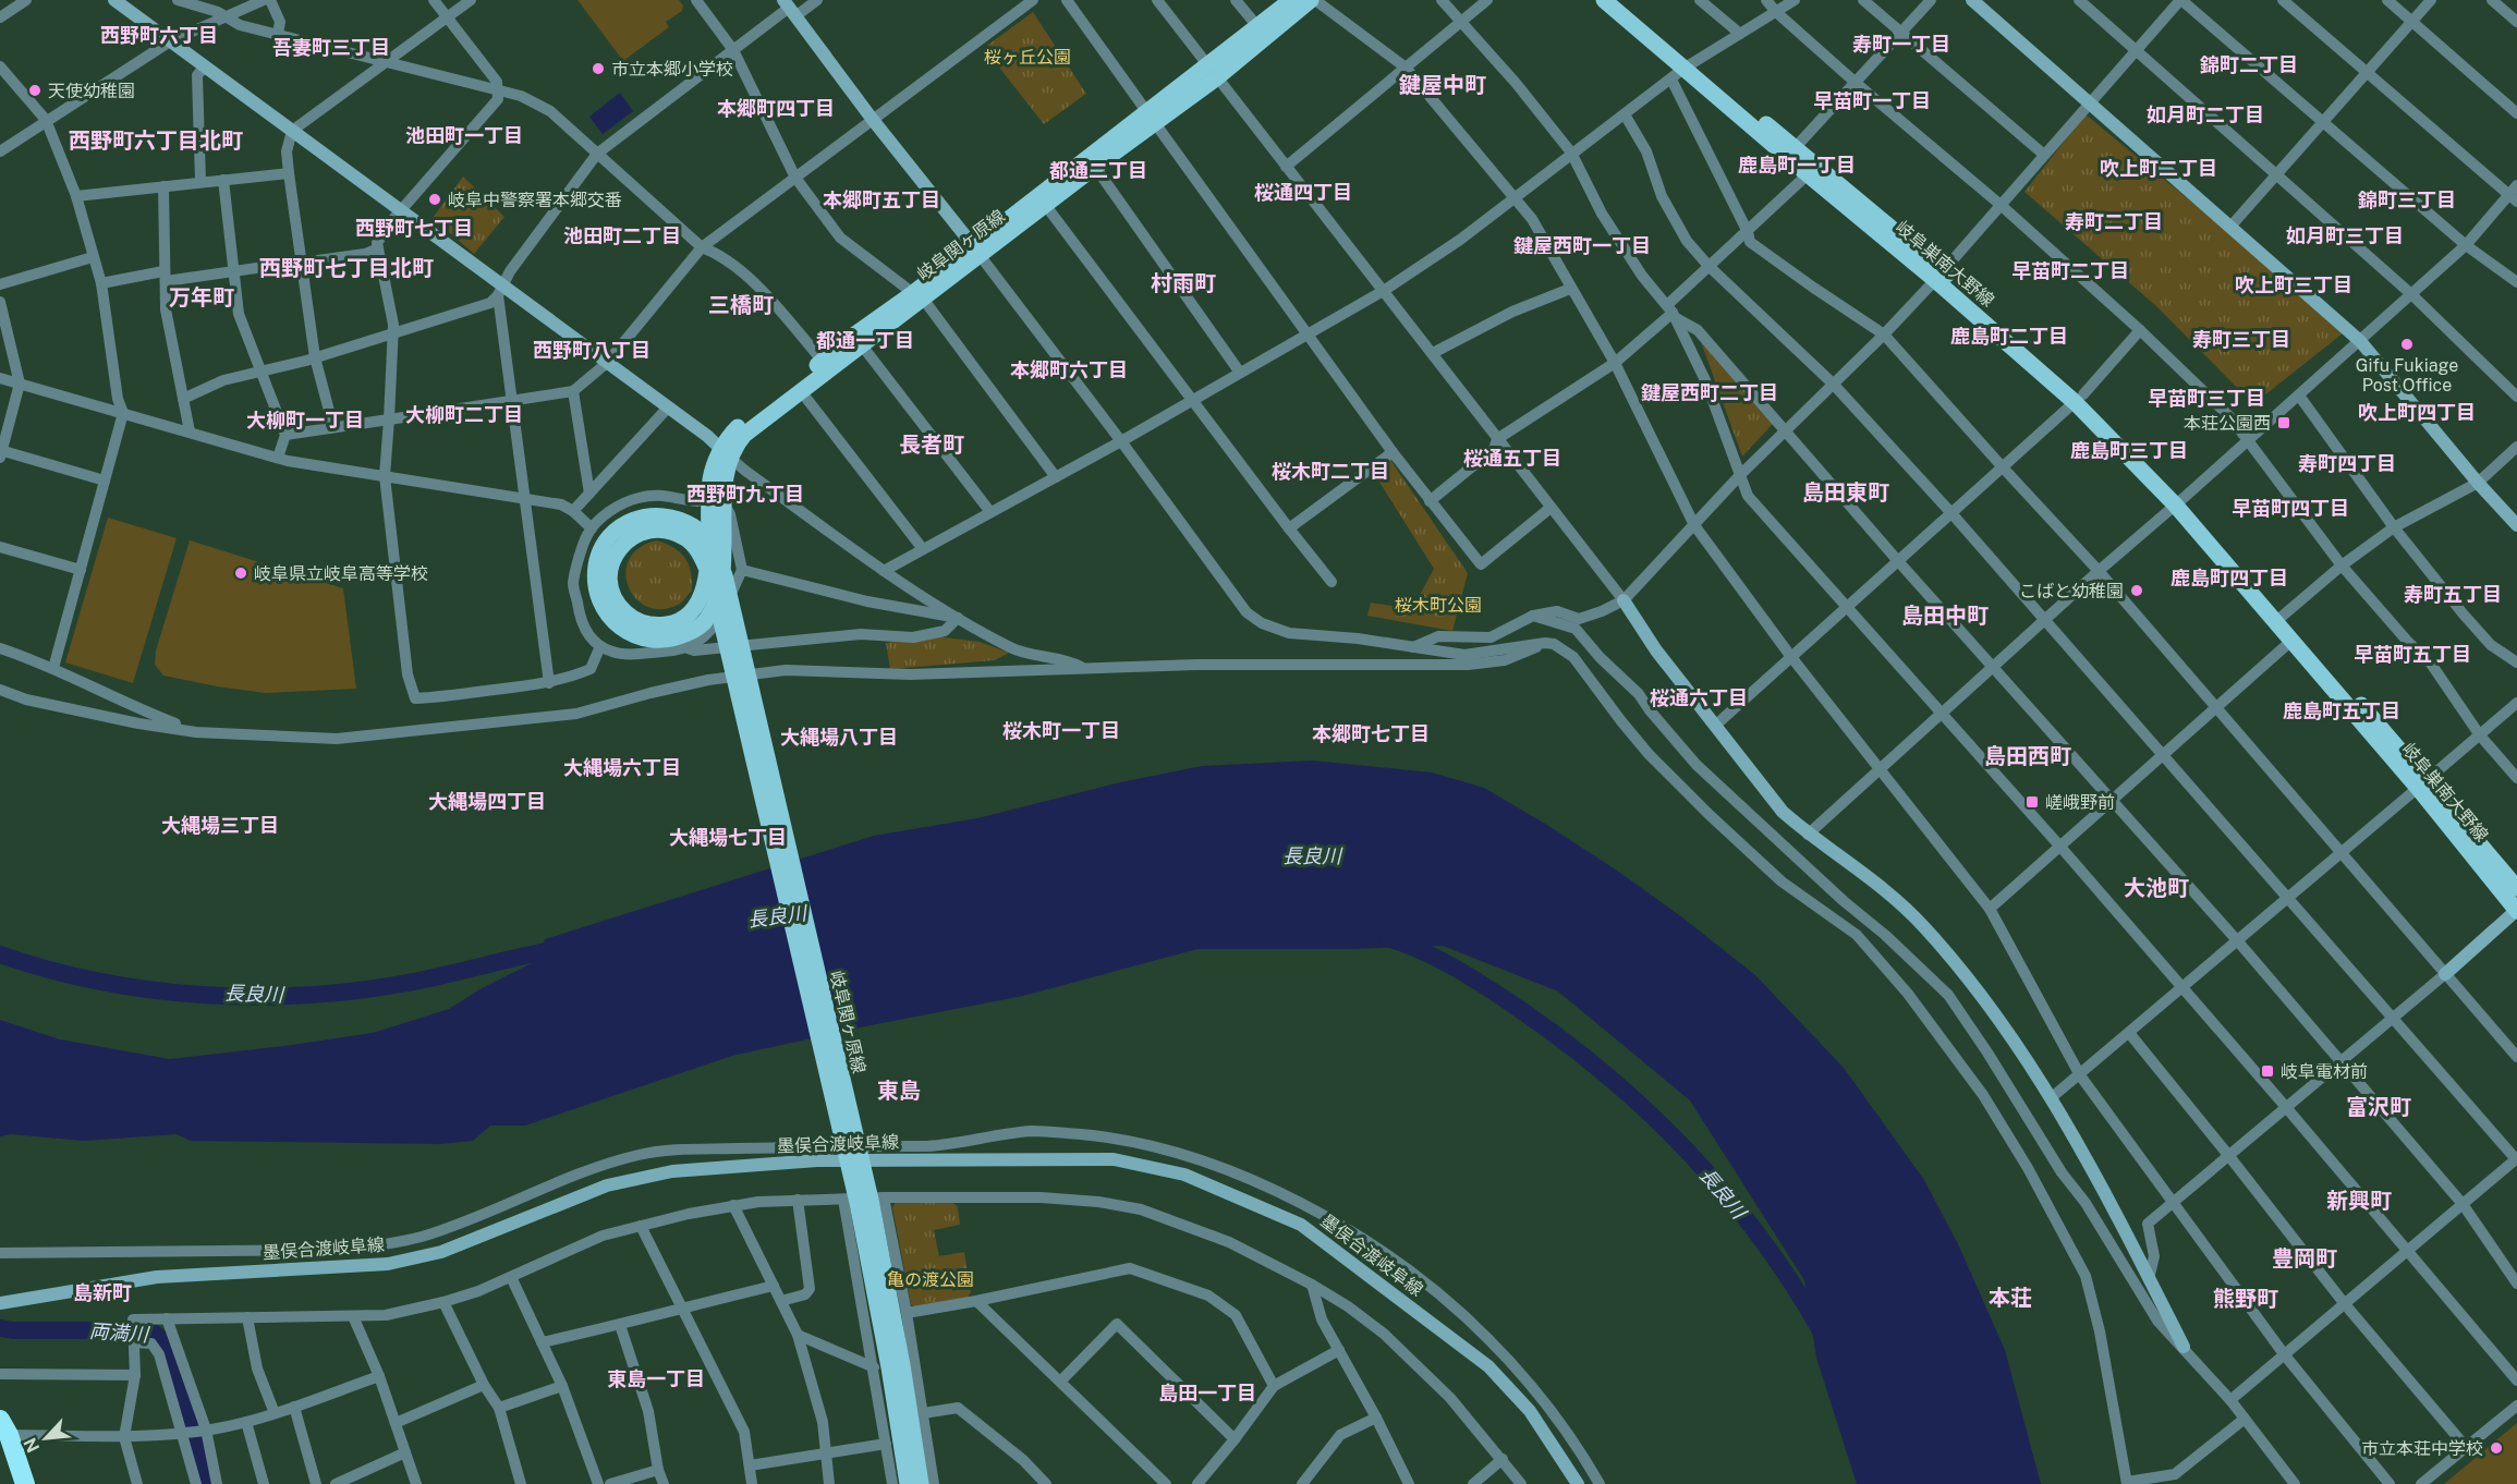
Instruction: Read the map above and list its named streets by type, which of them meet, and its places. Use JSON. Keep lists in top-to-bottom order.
{
  "streets": {
    "main road": ["岐阜関ヶ原線", "岐阜巣南大野線"],
    "street": ["墨俣合渡岐阜線"]
  },
  "districts": [
    "西野町六丁目",
    "寿町一丁目",
    "吾妻町三丁目",
    "錦町二丁目",
    "鍵屋中町",
    "早苗町一丁目",
    "本郷町四丁目",
    "如月町二丁目",
    "池田町一丁目",
    "西野町六丁目北町",
    "鹿島町一丁目",
    "吹上町二丁目",
    "都通二丁目",
    "桜通四丁目",
    "本郷町五丁目",
    "錦町三丁目",
    "寿町二丁目",
    "西野町七丁目",
    "池田町二丁目",
    "如月町三丁目",
    "鍵屋西町一丁目",
    "西野町七丁目北町",
    "早苗町二丁目",
    "村雨町",
    "吹上町三丁目",
    "万年町",
    "三橋町",
    "鹿島町二丁目",
    "寿町三丁目",
    "都通一丁目",
    "西野町八丁目",
    "本郷町六丁目",
    "鍵屋西町二丁目",
    "早苗町三丁目",
    "吹上町四丁目",
    "大柳町二丁目",
    "大柳町一丁目",
    "長者町",
    "鹿島町三丁目",
    "桜通五丁目",
    "寿町四丁目",
    "桜木町二丁目",
    "島田東町",
    "西野町九丁目",
    "早苗町四丁目",
    "鹿島町四丁目",
    "寿町五丁目",
    "島田中町",
    "早苗町五丁目",
    "桜通六丁目",
    "鹿島町五丁目",
    "桜木町一丁目",
    "本郷町七丁目",
    "大縄場八丁目",
    "島田西町",
    "大縄場六丁目",
    "大縄場四丁目",
    "大縄場三丁目",
    "大縄場七丁目",
    "大池町",
    "東島",
    "富沢町",
    "新興町",
    "豊岡町",
    "島新町",
    "本荘",
    "熊野町",
    "東島一丁目",
    "島田一丁目"
  ],
  "water": ["長良川", "両満川"],
  "parks": ["桜ヶ丘公園", "桜木町公園", "亀の渡公園"],
  "places": {
    "other": [
      "市立本郷小学校",
      "天使幼稚園",
      "岐阜中警察署本郷交番",
      "Gifu Fukiage Post Office",
      "岐阜県立岐阜高等学校",
      "こばと幼稚園",
      "市立本荘中学校"
    ],
    "transit": ["本荘公園西", "嵯峨野前", "岐阜電材前"]
  },
  "north": "bottom left"
}
